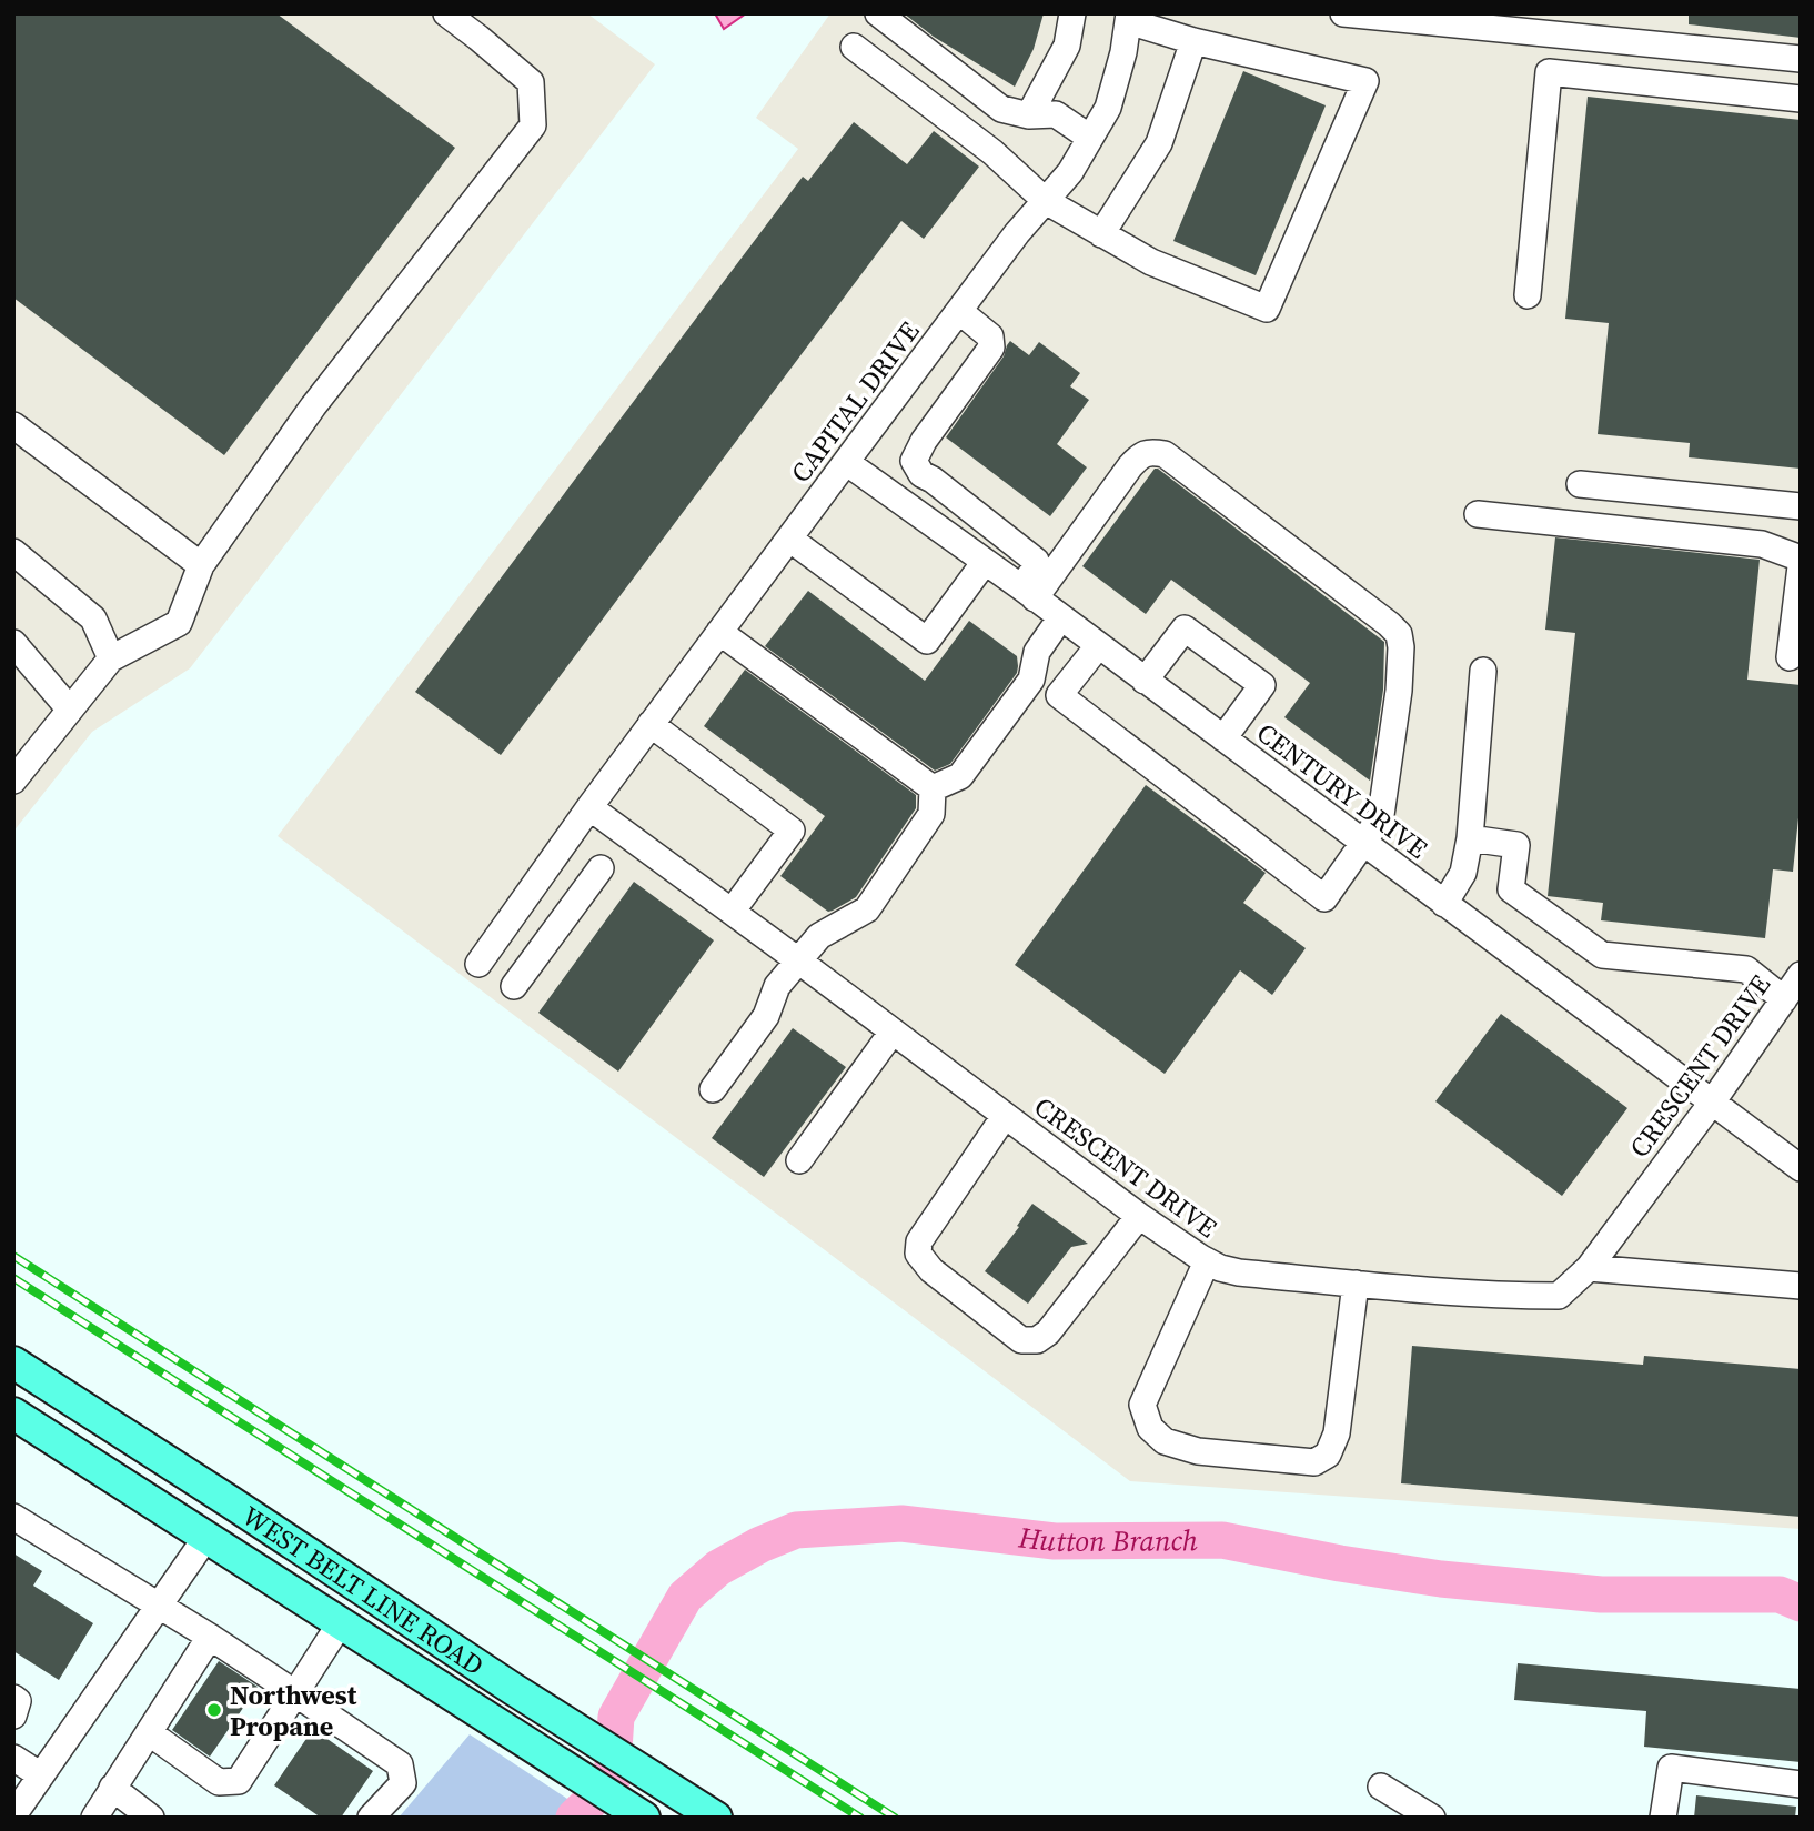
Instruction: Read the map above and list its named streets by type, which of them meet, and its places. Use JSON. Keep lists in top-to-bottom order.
{
  "streets": {
    "main road": ["WEST BELT LINE ROAD"],
    "street": ["CAPITAL DRIVE", "CENTURY DRIVE", "CRESCENT DRIVE"]
  },
  "crossings": [
    ["CAPITAL DRIVE", "CENTURY DRIVE"],
    ["CAPITAL DRIVE", "CRESCENT DRIVE"],
    ["CENTURY DRIVE", "CRESCENT DRIVE"]
  ],
  "water": ["Hutton Branch"],
  "places": ["Northwest Propane"]
}
